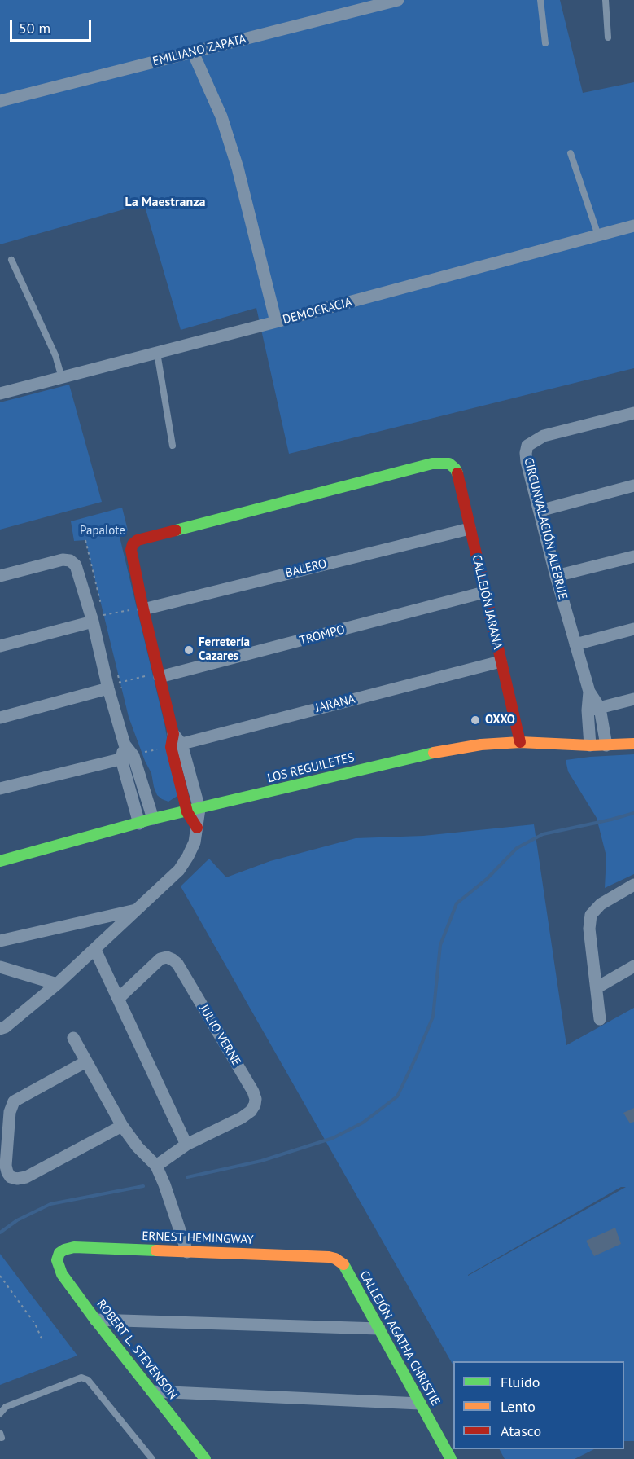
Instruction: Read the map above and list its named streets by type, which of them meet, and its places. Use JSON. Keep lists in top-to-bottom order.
{
  "streets": {
    "street": [
      "EMILIANO ZAPATA",
      "DEMOCRACIA",
      "CIRCUNVALACIÓN ALEBRIJE",
      "BALERO",
      "CALLEJÓN JARANA",
      "TROMPO",
      "JARANA",
      "LOS REGUILETES",
      "JULIO VERNE",
      "ERNEST HEMINGWAY",
      "CALLEJÓN AGATHA CHRISTIE",
      "ROBERT L. STEVENSON"
    ]
  },
  "crossings": [
    ["BALERO", "CALLEJÓN JARANA"],
    ["CALLEJÓN JARANA", "TROMPO"],
    ["CALLEJÓN JARANA", "JARANA"],
    ["CALLEJÓN JARANA", "LOS REGUILETES"],
    ["ERNEST HEMINGWAY", "CALLEJÓN AGATHA CHRISTIE"],
    ["ERNEST HEMINGWAY", "ROBERT L. STEVENSON"]
  ],
  "districts": ["La Maestranza"],
  "parks": ["Papalote"],
  "places": ["Ferretería Cazares", "OXXO"],
  "legend": ["Fluido", "Lento", "Atasco"],
  "scale_bar": "50 m"
}
